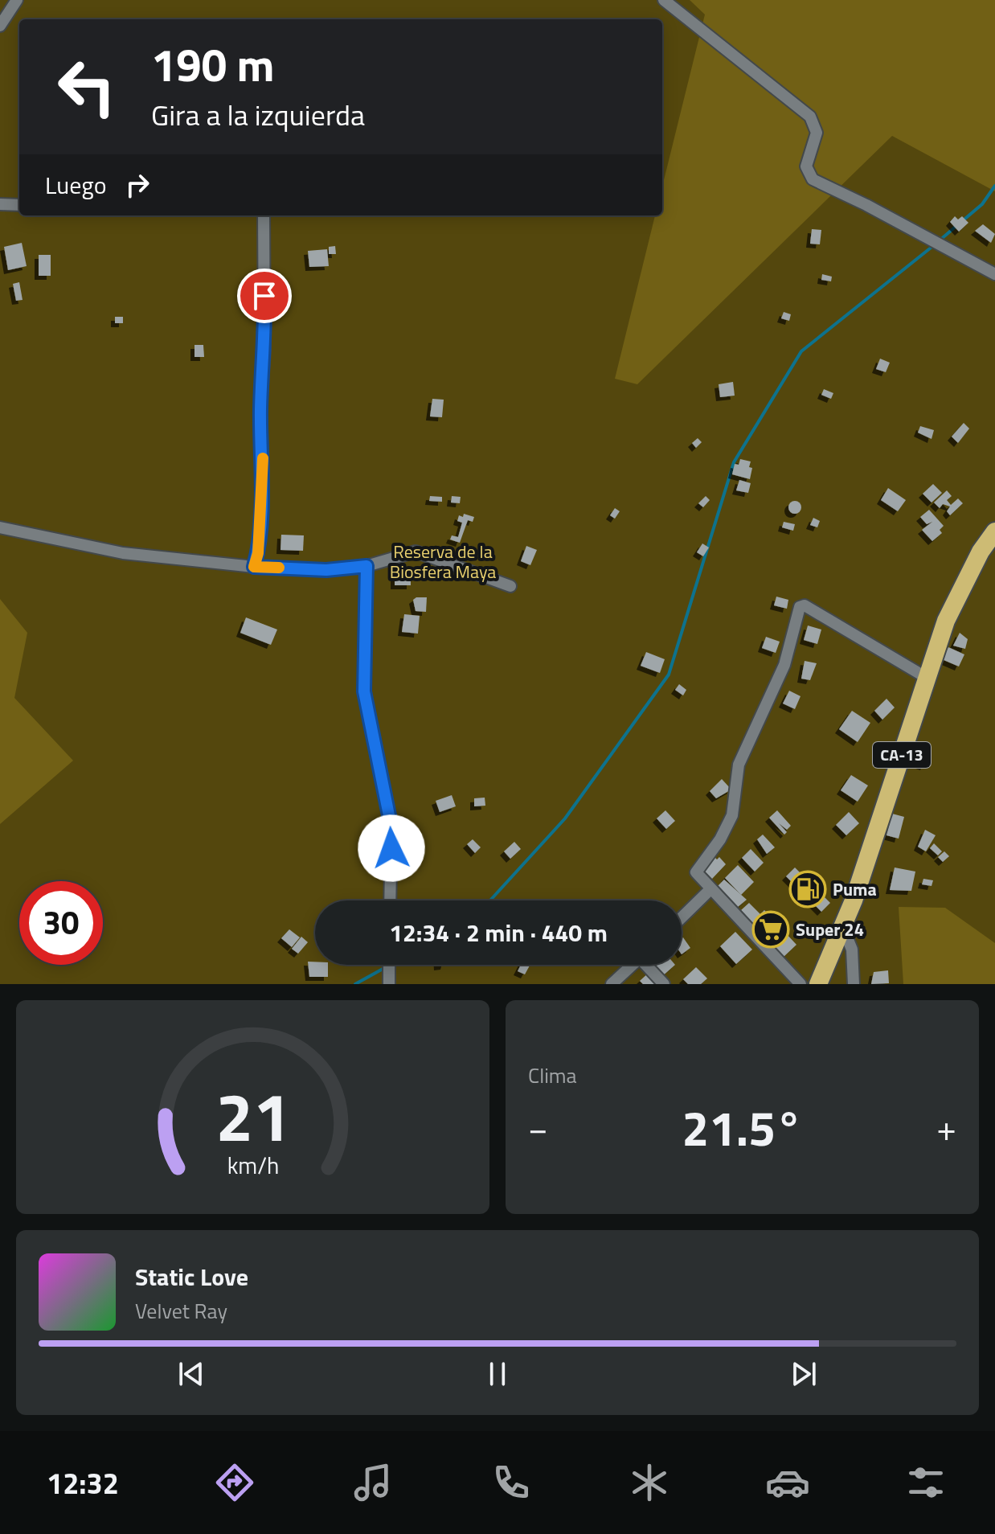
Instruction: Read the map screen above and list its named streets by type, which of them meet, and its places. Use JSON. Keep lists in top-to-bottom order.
{
  "streets": {
    "highway": ["CA-13"]
  },
  "parks": ["Reserva de la Biosfera Maya"],
  "places": {
    "fuel station": ["Puma"],
    "supermarket": ["Super 24"]
  },
  "page": {
    "turn": ["190 m", "Gira a la izquierda"],
    "then": "Luego",
    "limit": "30",
    "trip": "12:34 · 2 min · 440 m",
    "tile": "Clima",
    "heat": ["−", "21.5°", "+"],
    "song": ["Static Love", "Velvet Ray"],
    "tabs": "12:32",
    "gauge": ["21", "km/h"]
  }
}
